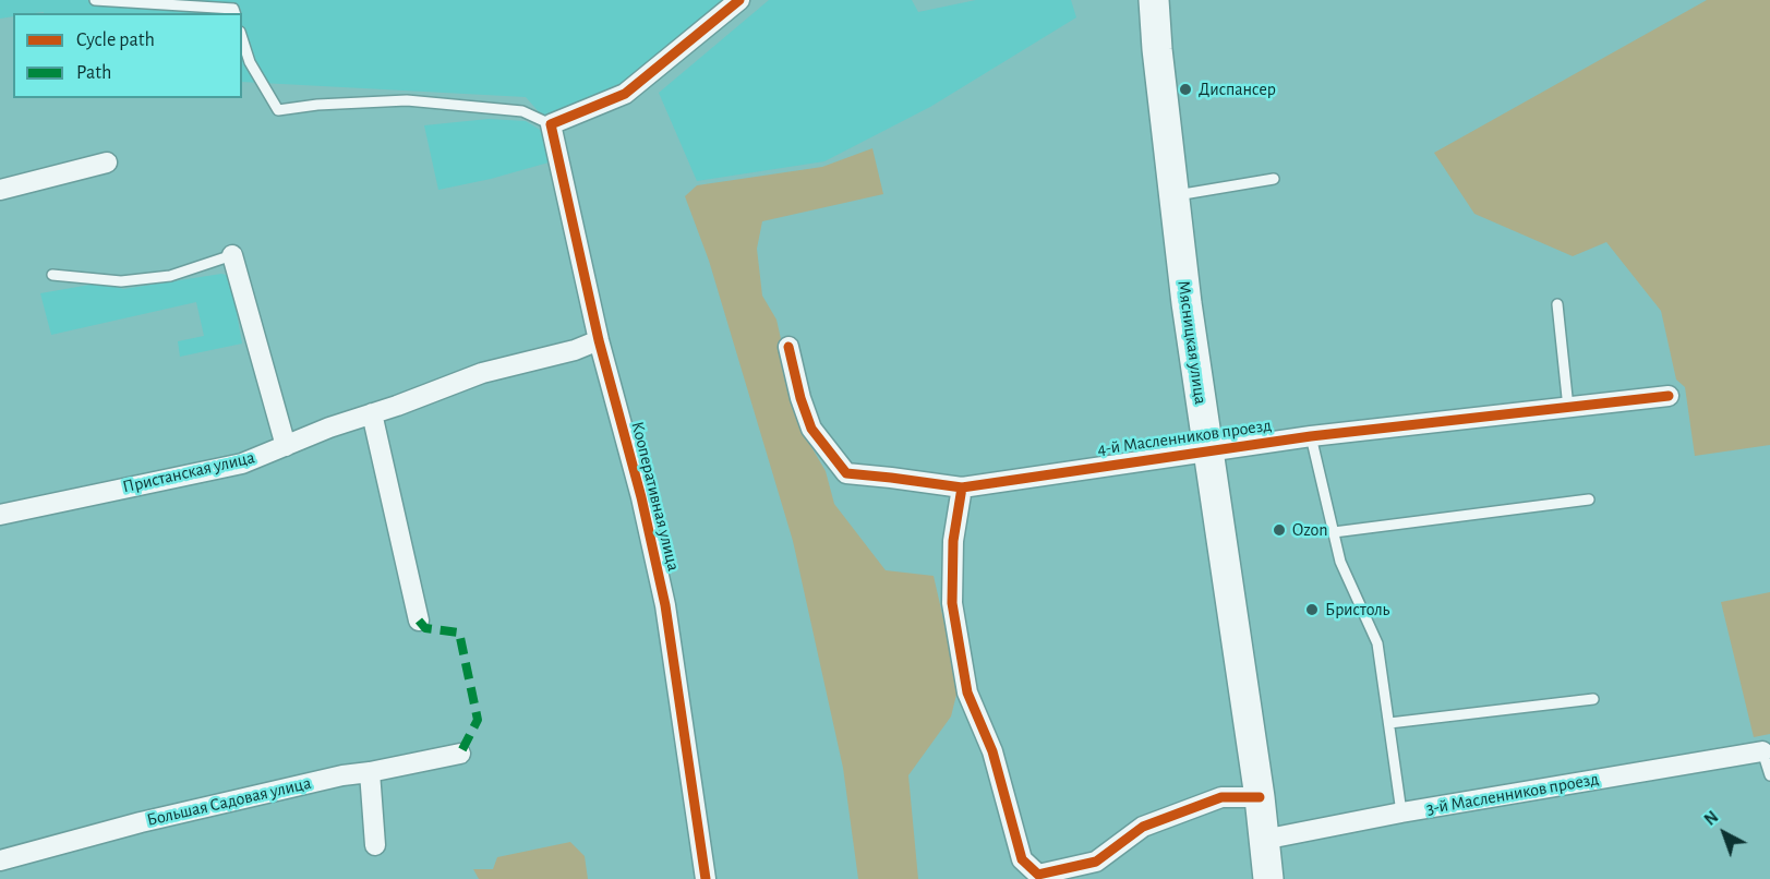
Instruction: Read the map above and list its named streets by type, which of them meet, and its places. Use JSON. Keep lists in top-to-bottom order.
{
  "streets": {
    "main road": ["Мясницкая улица"],
    "street": [
      "4-й Масленников проезд",
      "Пристанская улица",
      "Кооперативная улица",
      "3-й Масленников проезд",
      "Большая Садовая улица"
    ]
  },
  "crossings": [
    ["Мясницкая улица", "4-й Масленников проезд"],
    ["Мясницкая улица", "3-й Масленников проезд"],
    ["Пристанская улица", "Кооперативная улица"]
  ],
  "places": ["Диспансер", "Ozon", "Бристоль"],
  "legend": ["Cycle path", "Path"],
  "north": "top left"
}
